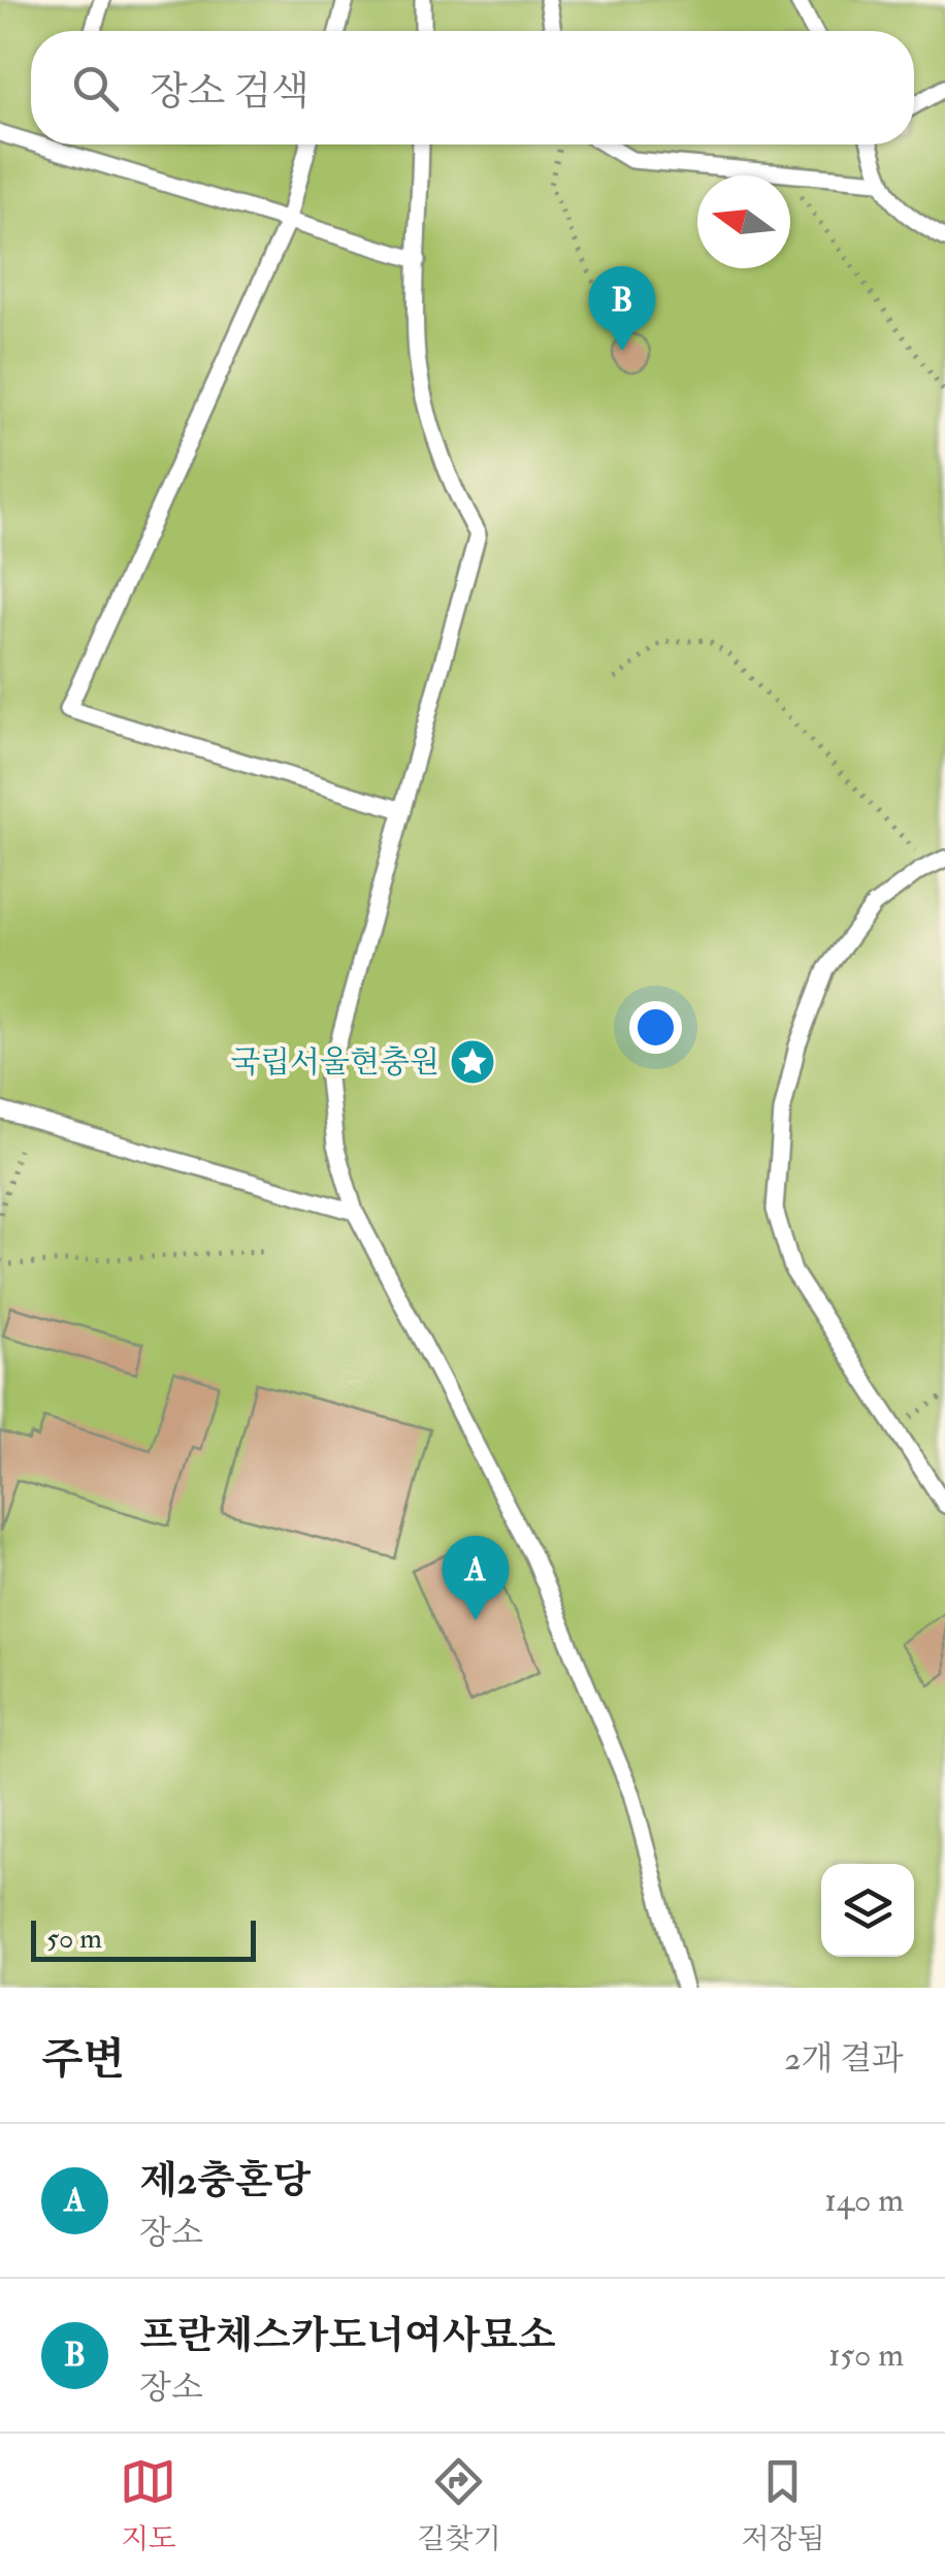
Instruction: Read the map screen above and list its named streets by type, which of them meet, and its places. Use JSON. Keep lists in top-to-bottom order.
{
  "places": {
    "place": ["국립서울현충원"]
  },
  "scale_bar": "50 m",
  "north": "left",
  "page": {
    "search": "장소 검색",
    "pins": ["B", "A"],
    "scale": "50 m",
    "heading": ["주변", "2개 결과"],
    "list": [
      {
        "mark": "A",
        "name": "제2충혼당",
        "note": "장소",
        "value": "140 m"
      },
      {
        "mark": "B",
        "name": "프란체스카도너여사묘소",
        "note": "장소",
        "value": "150 m"
      }
    ],
    "nav": ["지도", "길찾기", "저장됨"]
  }
}
